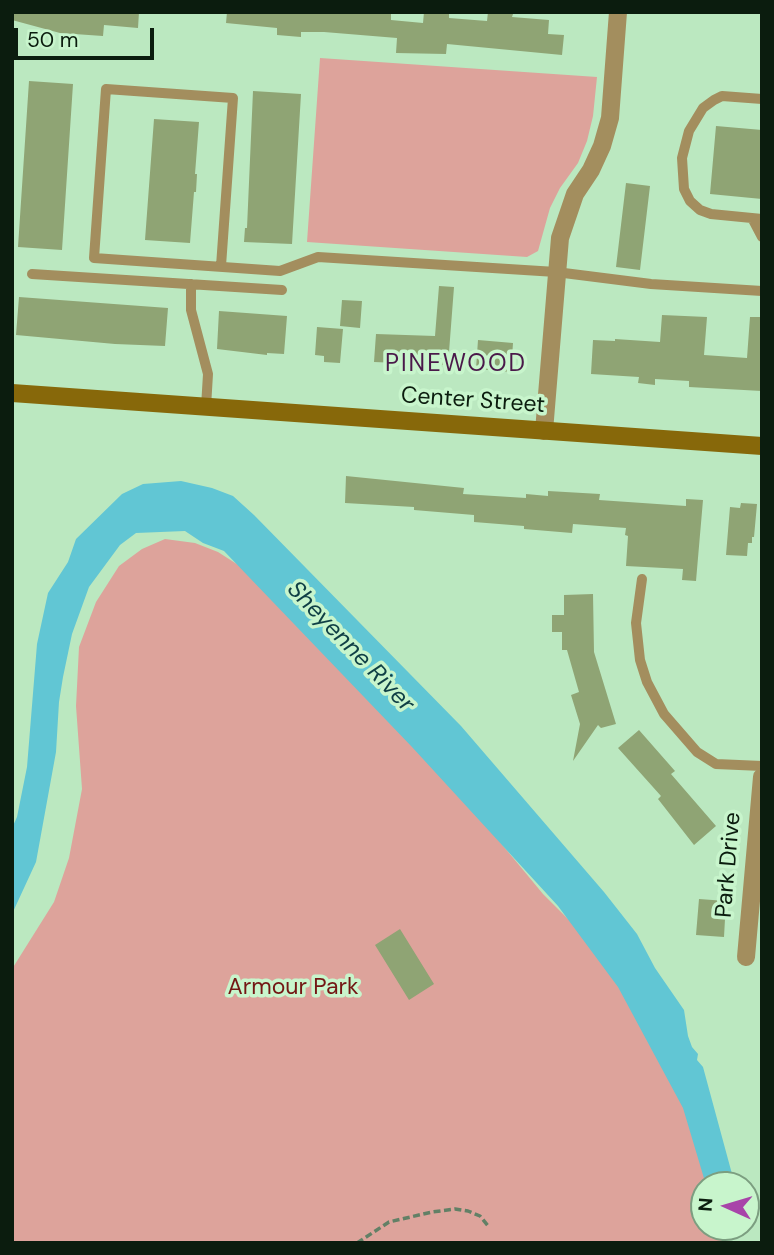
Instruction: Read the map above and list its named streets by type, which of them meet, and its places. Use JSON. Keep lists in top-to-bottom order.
{
  "streets": {
    "main road": ["Center Street"],
    "street": ["Park Drive"]
  },
  "districts": ["PINEWOOD"],
  "water": ["Sheyenne River"],
  "parks": ["Armour Park"],
  "scale_bar": "50 m",
  "north": "left"
}
